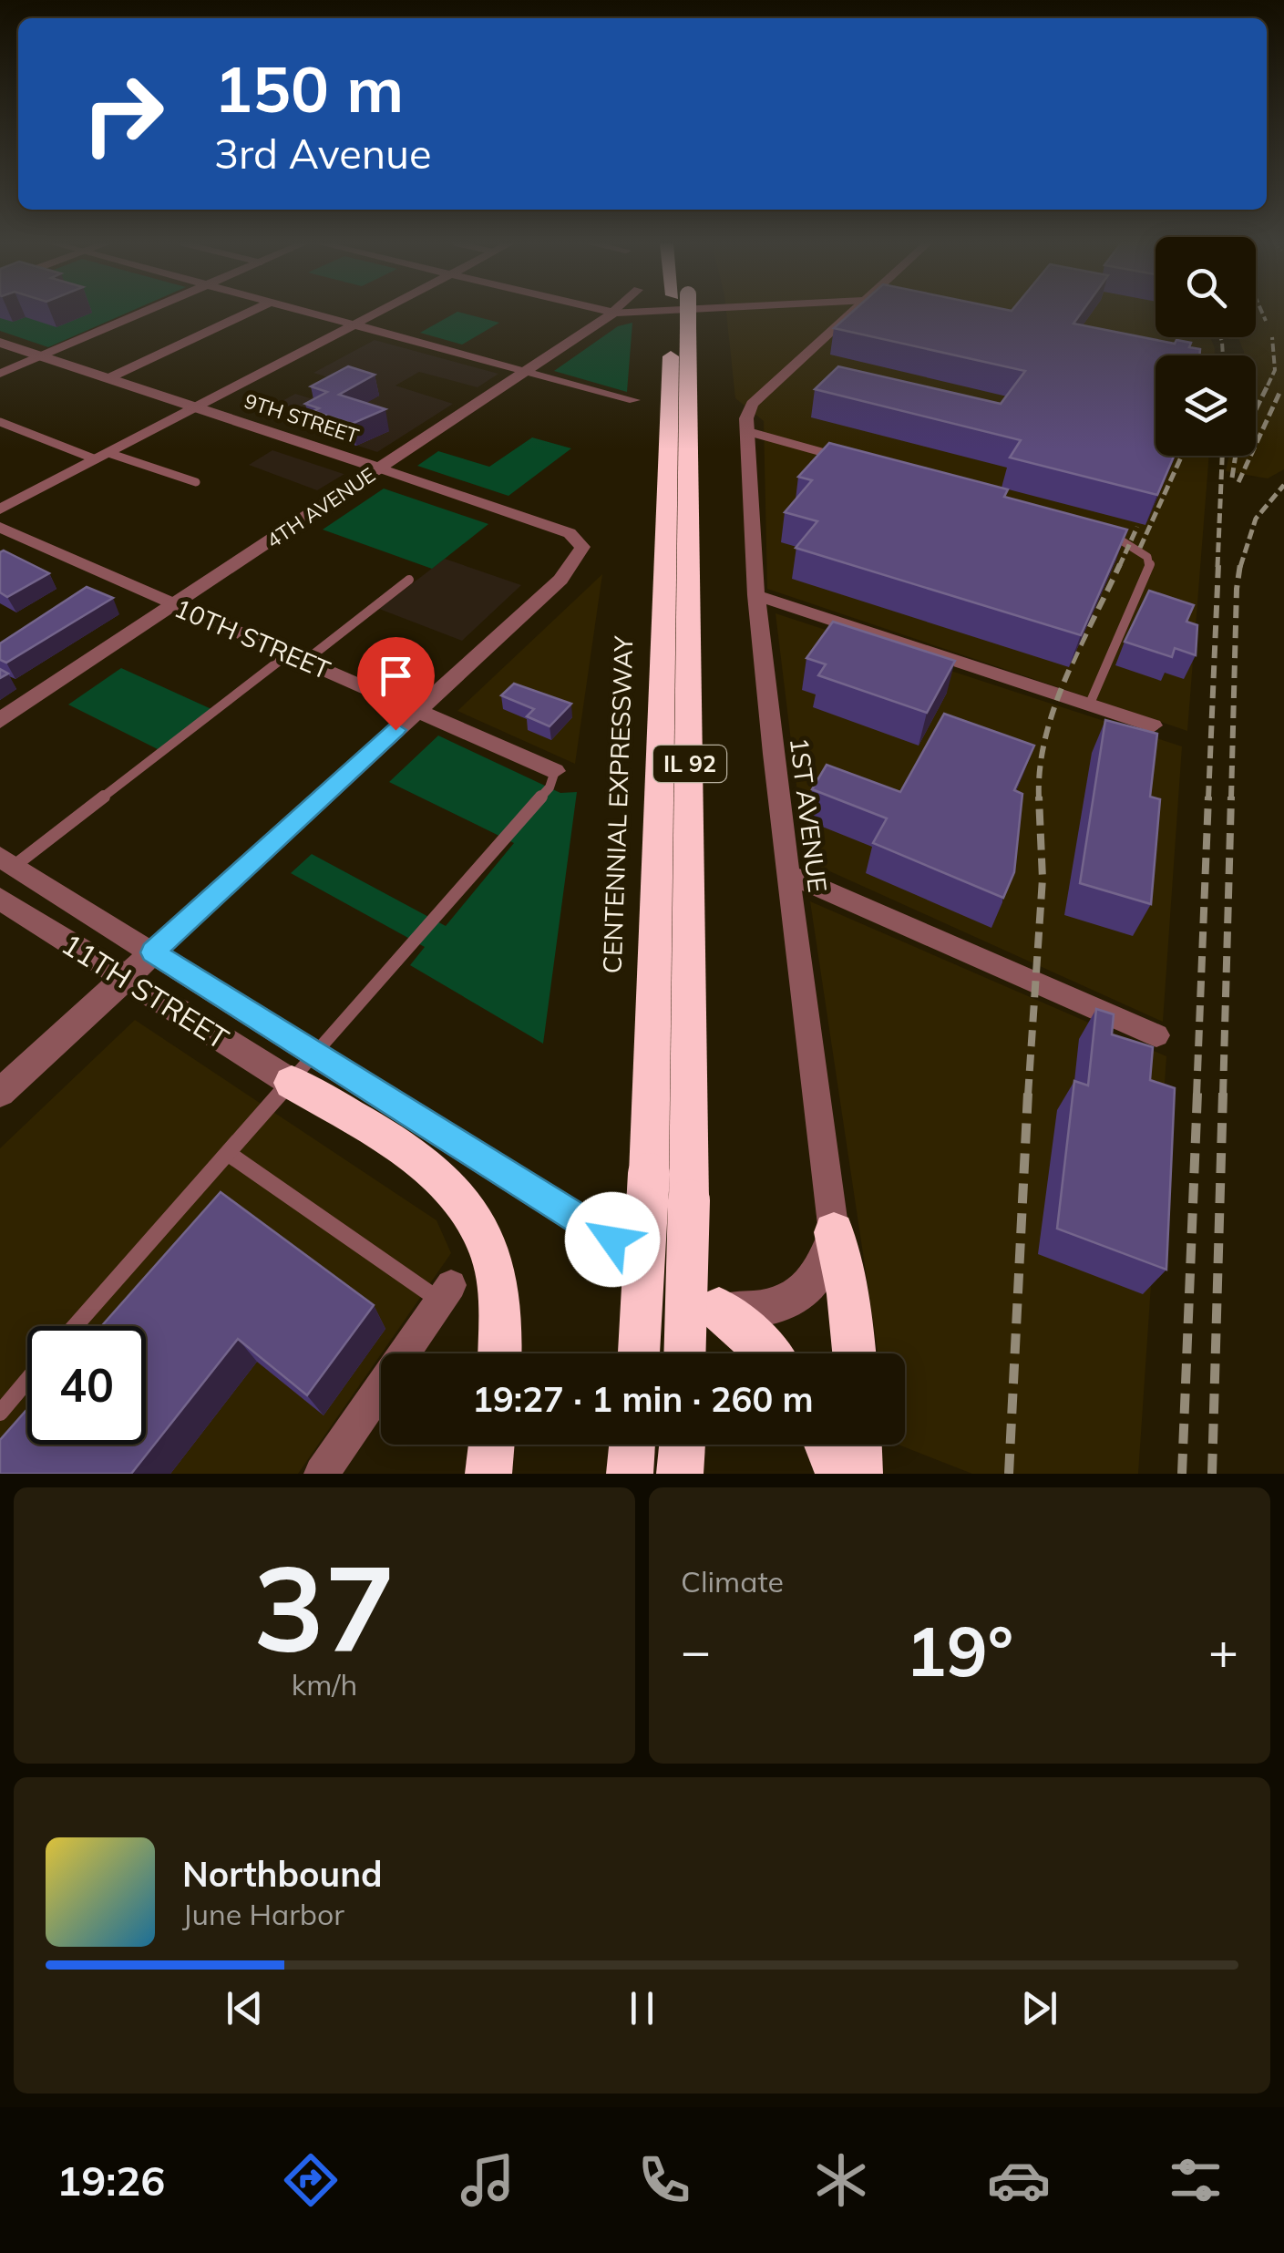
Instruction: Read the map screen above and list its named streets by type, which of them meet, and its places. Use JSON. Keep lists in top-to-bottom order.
{
  "streets": {
    "highway": ["IL 92", "CENTENNIAL EXPRESSWAY"],
    "street": [
      "9TH STREET",
      "4TH AVENUE",
      "10TH STREET",
      "1ST AVENUE",
      "11TH STREET"
    ]
  },
  "crossings": [
    ["9TH STREET", "4TH AVENUE"],
    ["9TH STREET", "10TH STREET"],
    ["4TH AVENUE", "10TH STREET"]
  ],
  "page": {
    "turn": ["150 m", "3rd Avenue"],
    "limit": "40",
    "trip": "19:27 · 1 min · 260 m",
    "tile": [
      ["37", "km/h"],
      "Climate"
    ],
    "heat": ["−", "19°", "+"],
    "song": ["Northbound", "June Harbor"],
    "tabs": "19:26"
  }
}
